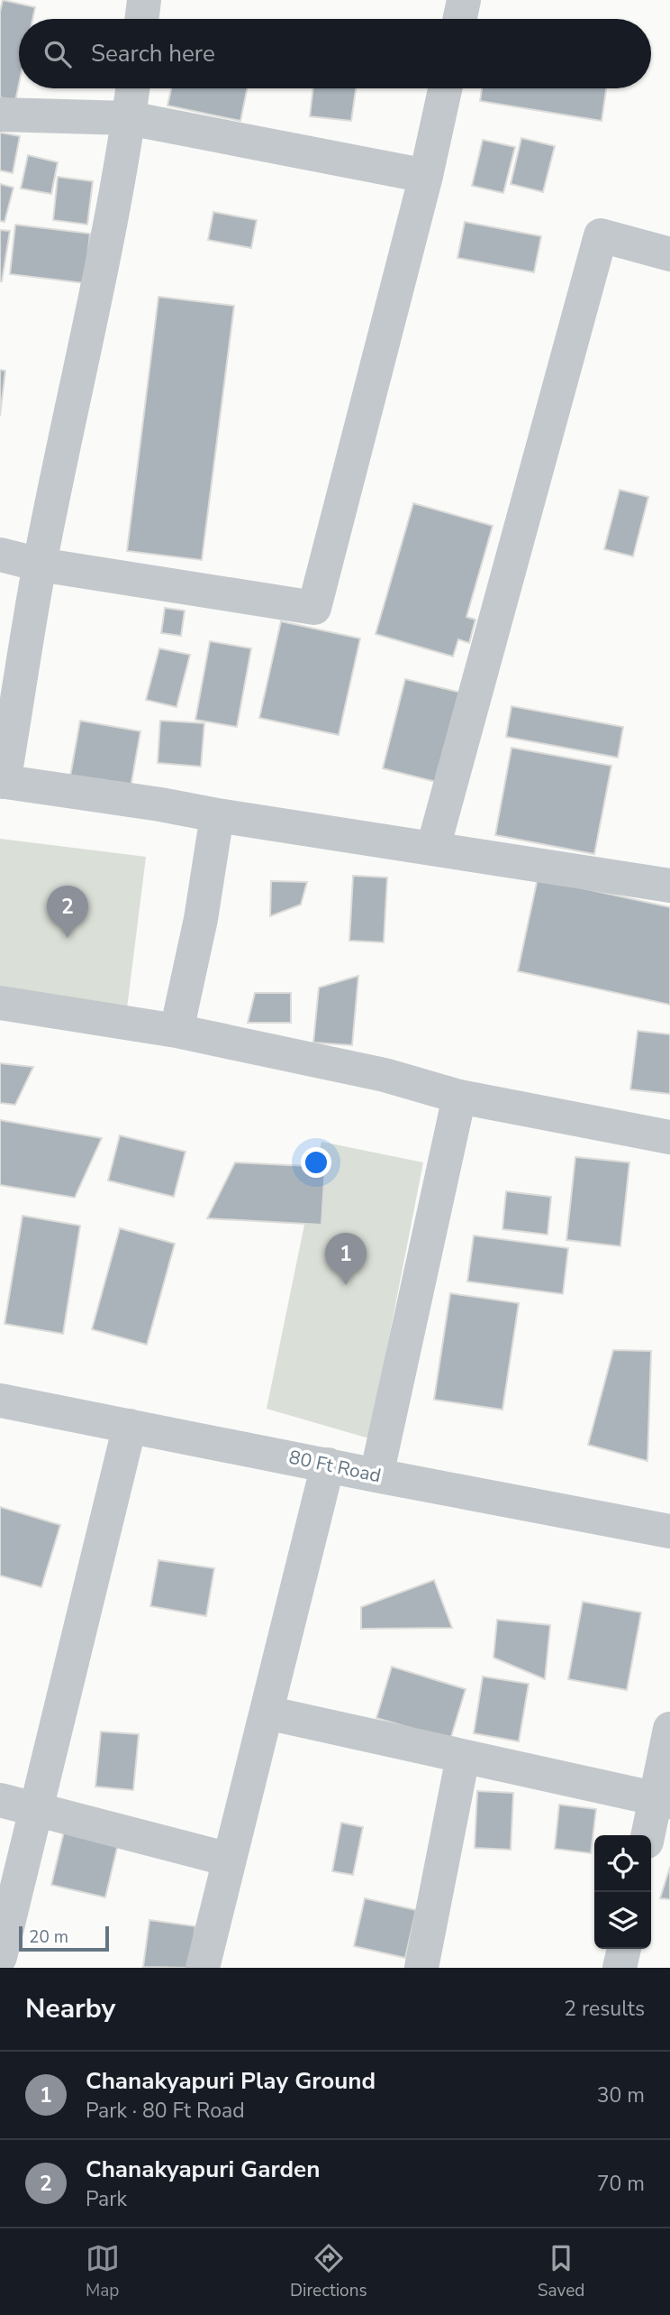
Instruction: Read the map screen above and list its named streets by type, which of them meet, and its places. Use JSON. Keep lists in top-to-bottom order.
{
  "streets": {
    "street": ["80 Ft Road"]
  },
  "scale_bar": "20 m",
  "page": {
    "search": "Search here",
    "pins": ["2", "1"],
    "scale": "20 m",
    "heading": ["Nearby", "2 results"],
    "list": [
      {
        "mark": "1",
        "name": "Chanakyapuri Play Ground",
        "note": "Park · 80 Ft Road",
        "value": "30 m"
      },
      {
        "mark": "2",
        "name": "Chanakyapuri Garden",
        "note": "Park",
        "value": "70 m"
      }
    ],
    "nav": ["Map", "Directions", "Saved"]
  }
}
